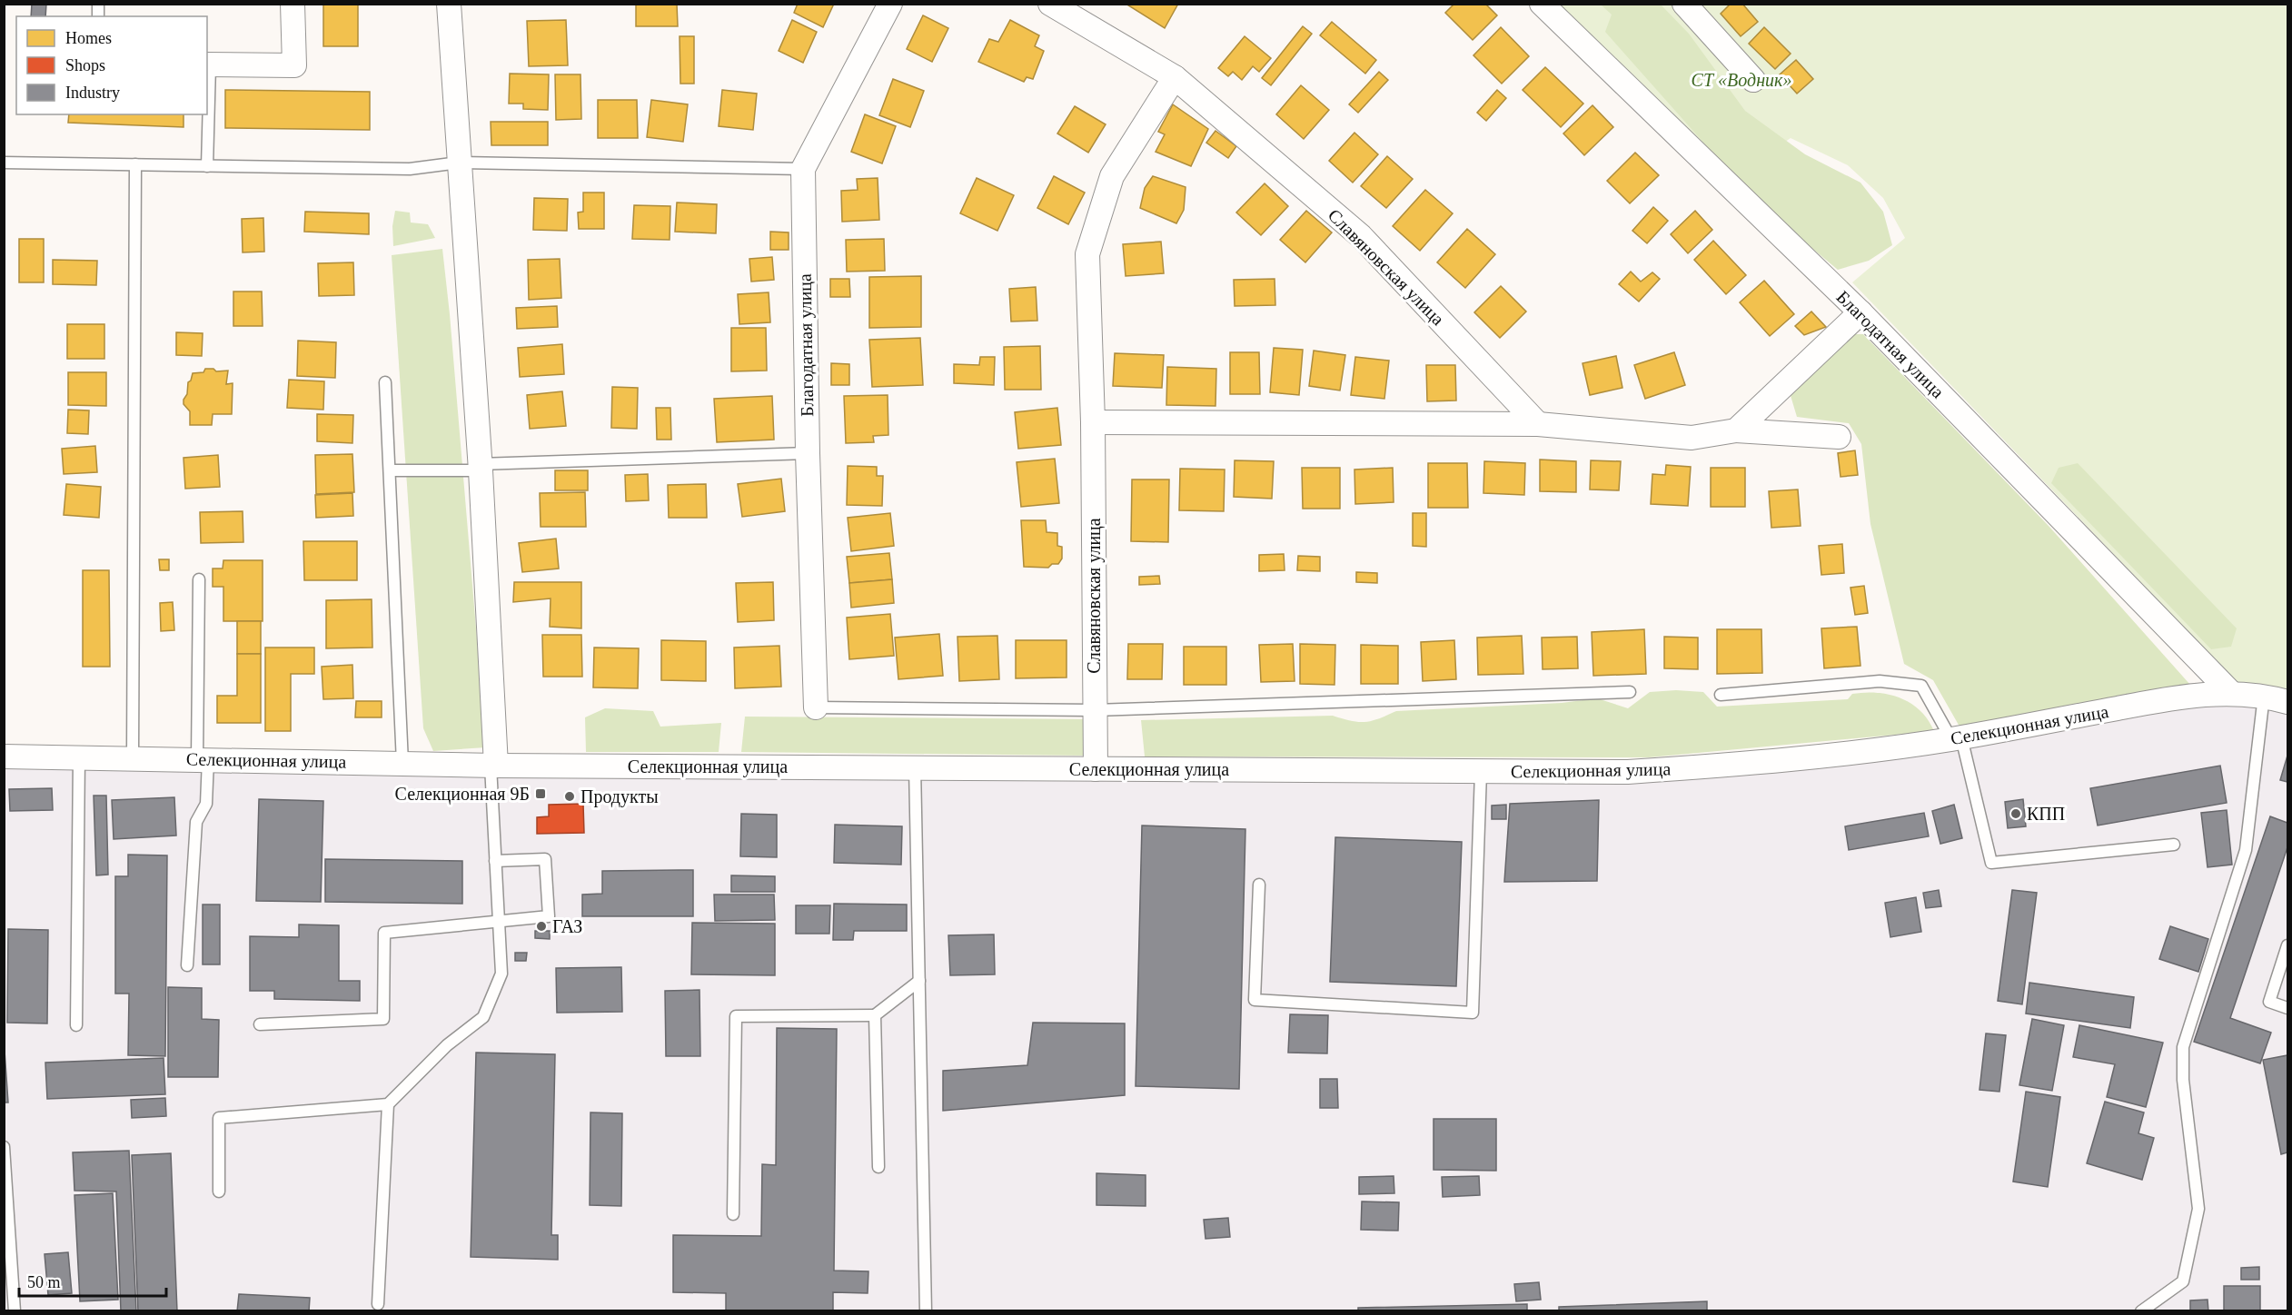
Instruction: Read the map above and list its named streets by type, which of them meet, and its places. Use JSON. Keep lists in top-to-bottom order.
{
  "streets": {
    "street": ["Славяновская улица", "Благодатная улица", "Селекционная улица"]
  },
  "crossings": [
    ["Славяновская улица", "Селекционная улица"],
    ["Благодатная улица", "Селекционная улица"]
  ],
  "parks": ["СТ «Водник»"],
  "places": {
    "transit": ["Селекционная 9Б"],
    "other": ["Продукты", "КПП", "ГАЗ"]
  },
  "legend": ["Homes", "Shops", "Industry"],
  "scale_bar": "50 m"
}
